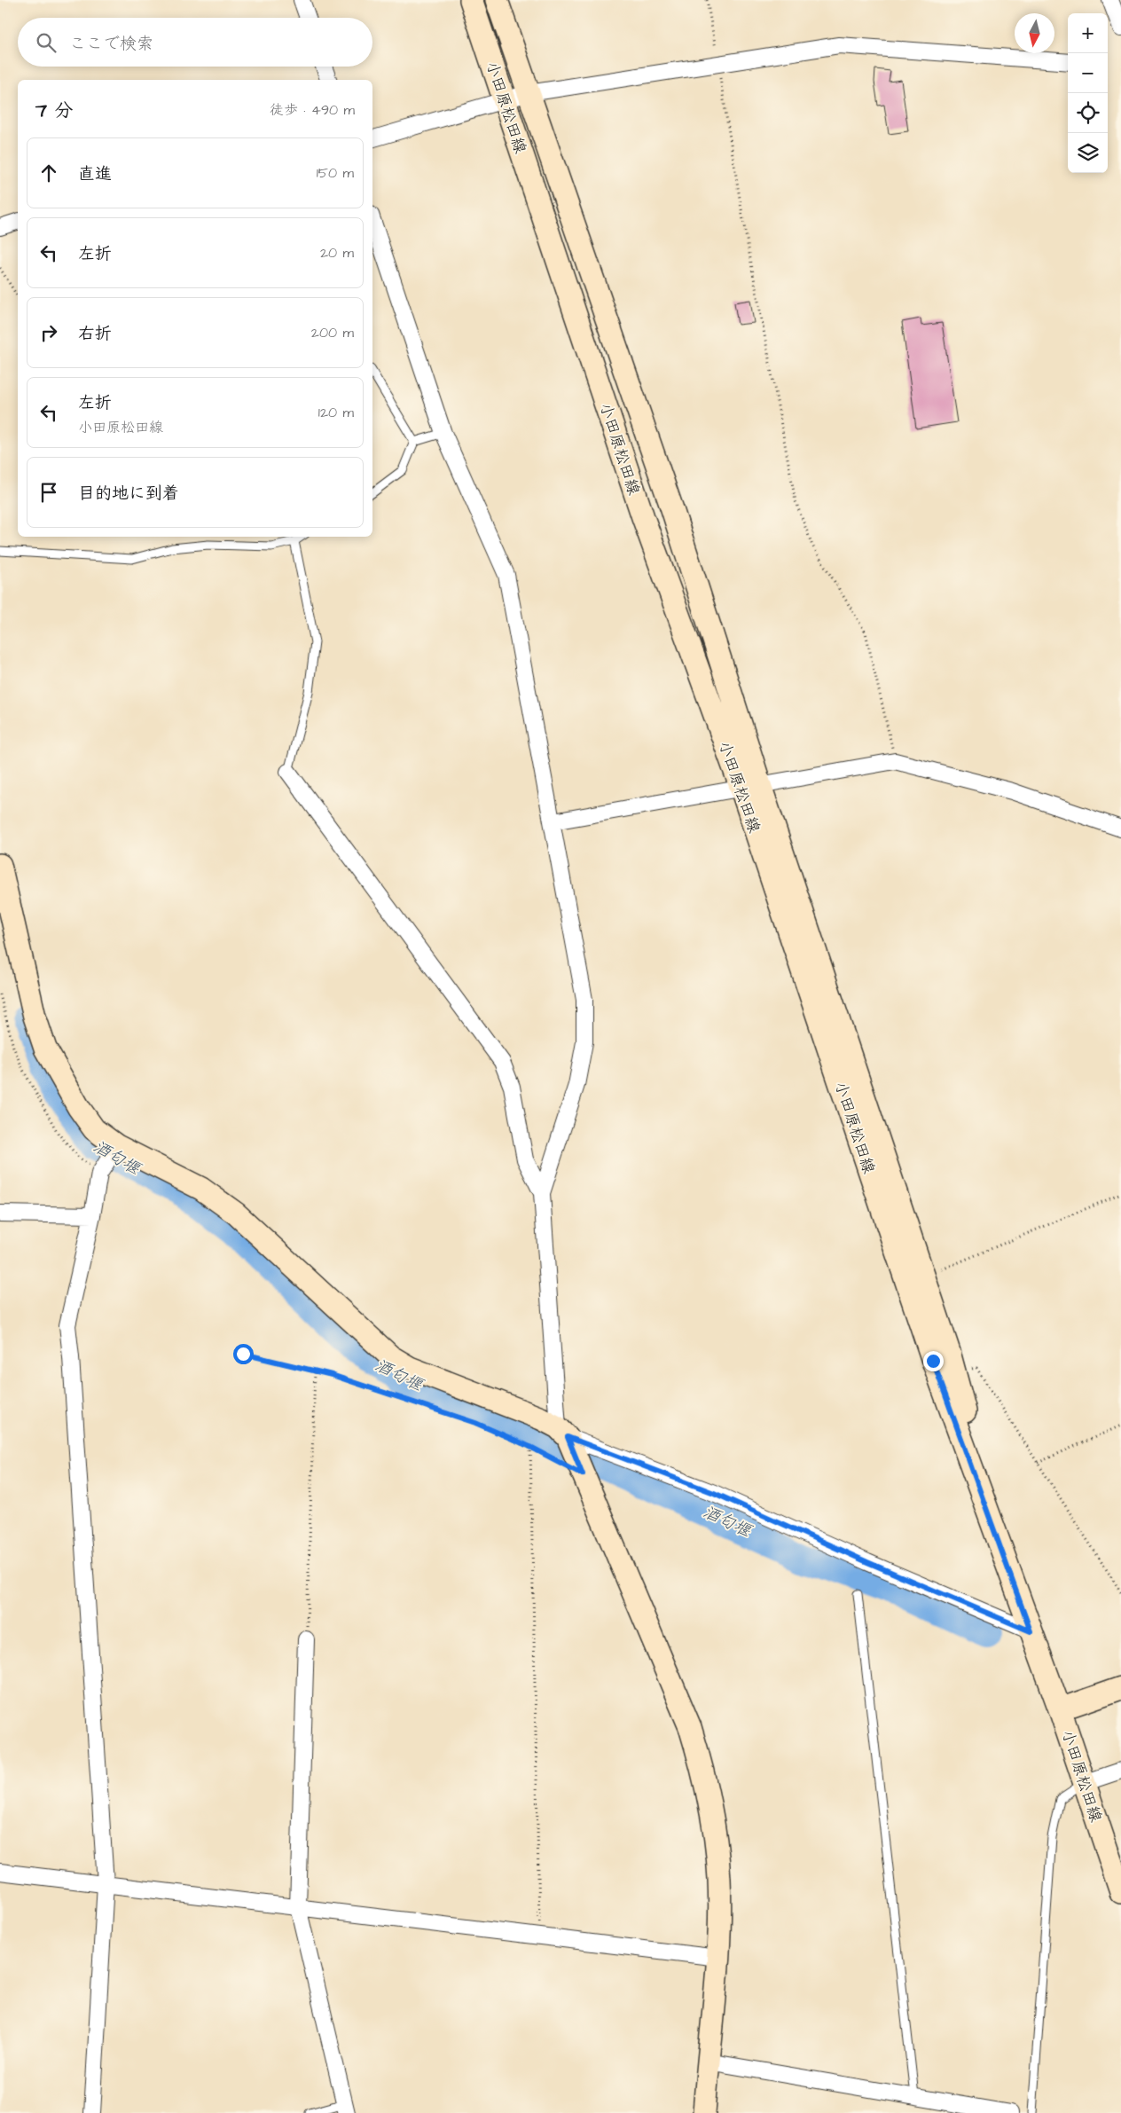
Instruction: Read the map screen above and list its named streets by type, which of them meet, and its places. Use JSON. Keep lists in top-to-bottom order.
{
  "streets": {
    "main road": ["小田原松田線"]
  },
  "water": ["酒匂堰"],
  "north": "bottom",
  "page": {
    "map_buttons": ["+", "−"],
    "search": "ここで検索",
    "heading": ["7 分", "徒歩 · 490 m"],
    "list": [
      ["直進", "150 m"],
      ["左折", "20 m"],
      ["右折", "200 m"],
      ["左折", "小田原松田線", "120 m"],
      "目的地に到着"
    ]
  }
}
